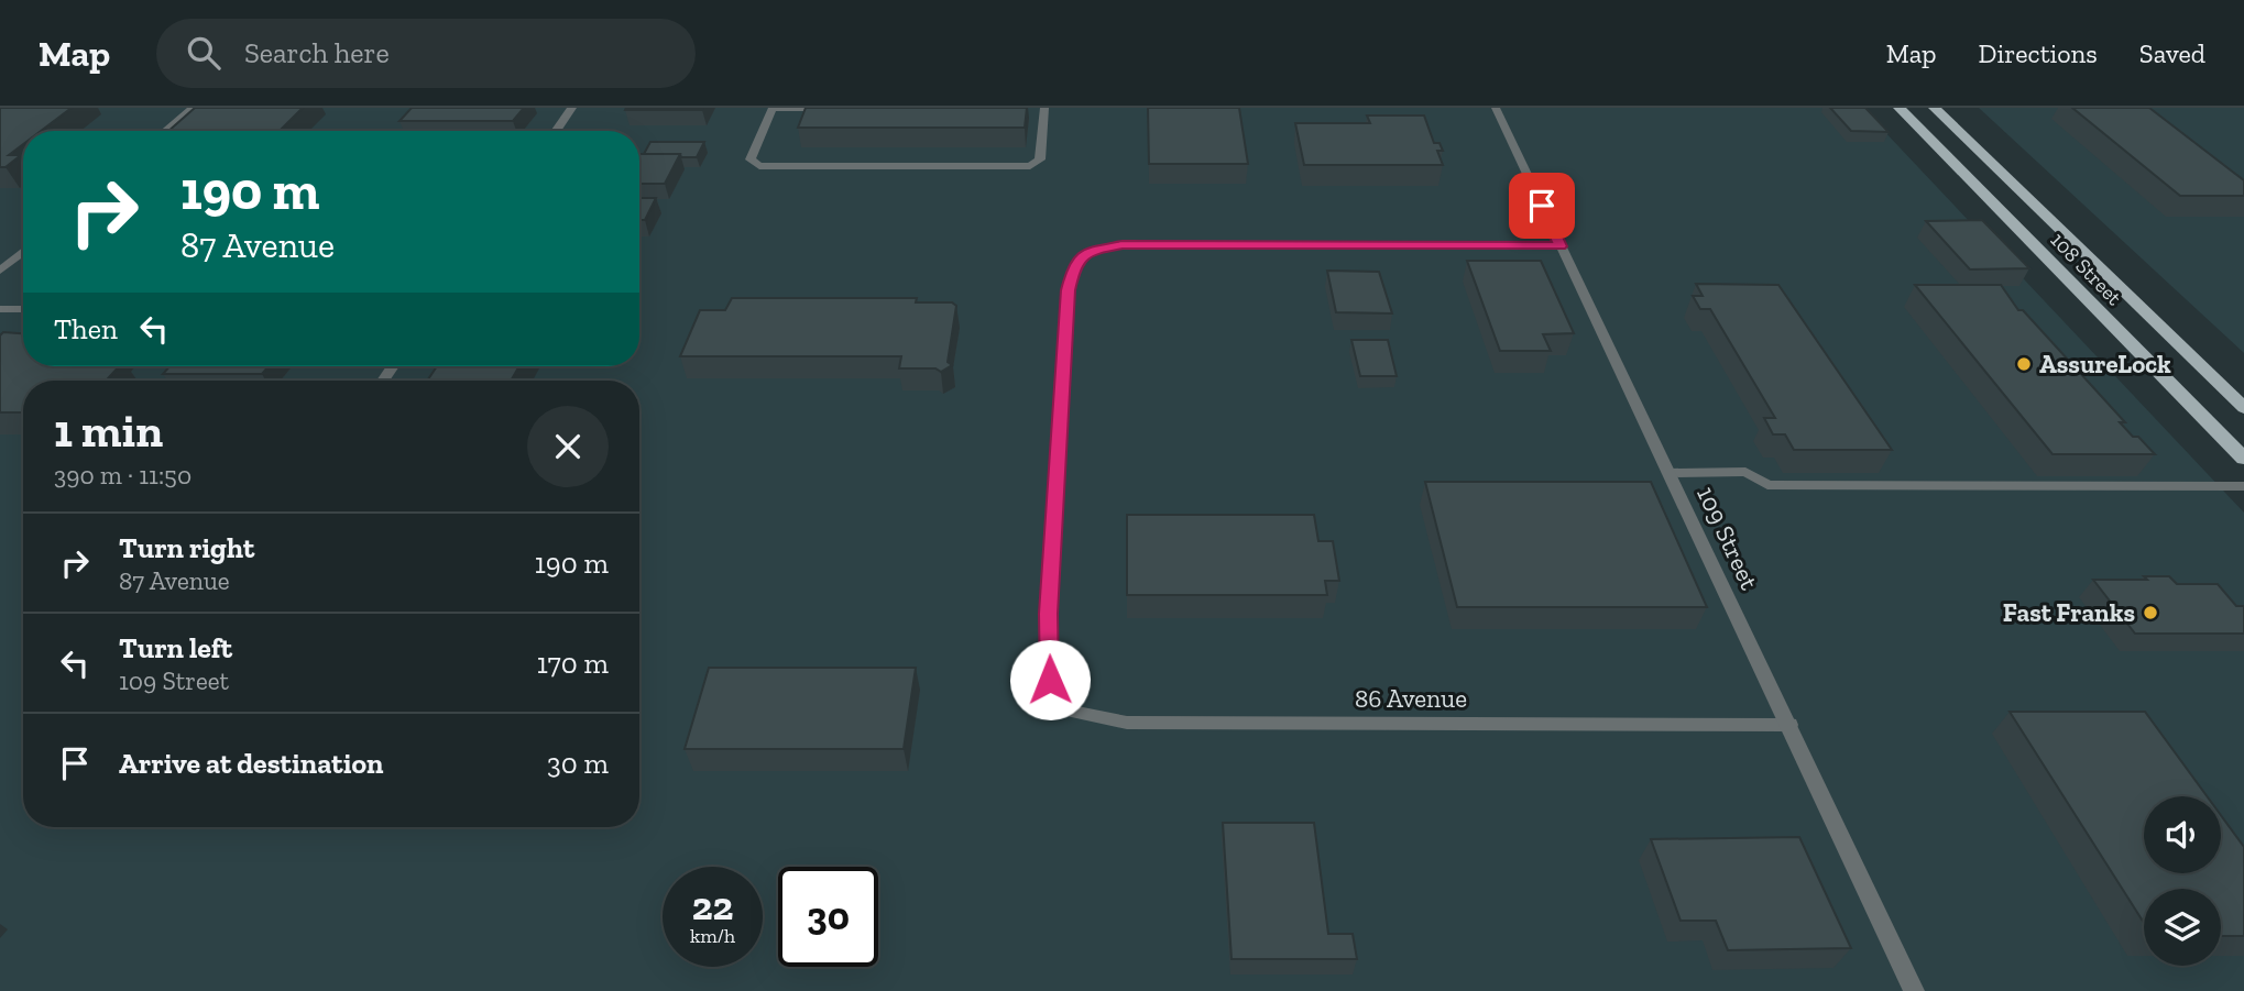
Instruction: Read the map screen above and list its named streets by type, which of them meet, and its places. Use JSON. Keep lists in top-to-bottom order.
{
  "streets": {
    "main road": ["108 Street"],
    "street": ["109 Street", "86 Avenue"]
  },
  "crossings": [
    ["109 Street", "86 Avenue"]
  ],
  "places": ["AssureLock", "Fast Franks"],
  "page": {
    "header": "Map",
    "search": "Search here",
    "nav": ["Map", "Directions", "Saved"],
    "turn": ["190 m", "87 Avenue"],
    "then": "Then",
    "heading": ["1 min", "390 m · 11:50"],
    "list": [
      {
        "name": "Turn right",
        "note": "87 Avenue",
        "value": "190 m"
      },
      {
        "name": "Turn left",
        "note": "109 Street",
        "value": "170 m"
      },
      {
        "name": "Arrive at destination",
        "value": "30 m"
      }
    ],
    "speed": "22 km/h",
    "limit": "30"
  }
}
